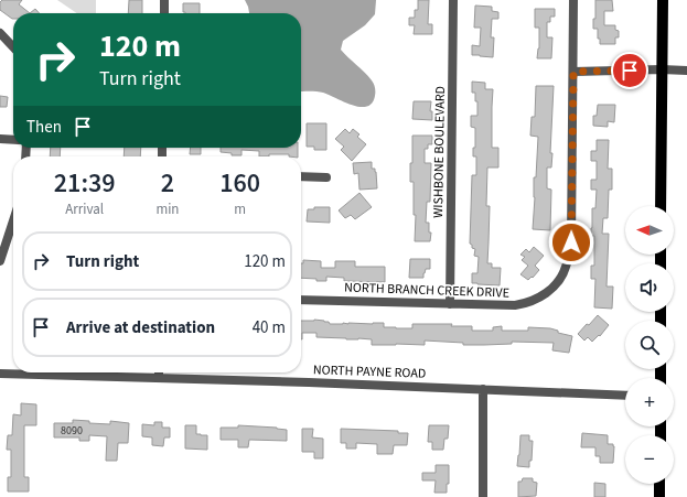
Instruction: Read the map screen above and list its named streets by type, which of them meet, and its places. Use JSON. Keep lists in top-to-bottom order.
{
  "streets": {
    "street": ["WISHBONE BOULEVARD", "NORTH BRANCH CREEK DRIVE", "NORTH PAYNE ROAD"]
  },
  "crossings": [
    ["WISHBONE BOULEVARD", "NORTH BRANCH CREEK DRIVE"]
  ],
  "house_numbers": ["8090"],
  "north": "left",
  "page": {
    "turn": ["120 m", "Turn right"],
    "then": "Then",
    "eta": [
      "21:39",
      "Arrival",
      "2",
      "min",
      "160",
      "m"
    ],
    "map_buttons": ["+", "−"],
    "list": [
      {
        "name": "Turn right",
        "value": "120 m"
      },
      {
        "name": "Arrive at destination",
        "value": "40 m"
      }
    ]
  }
}
